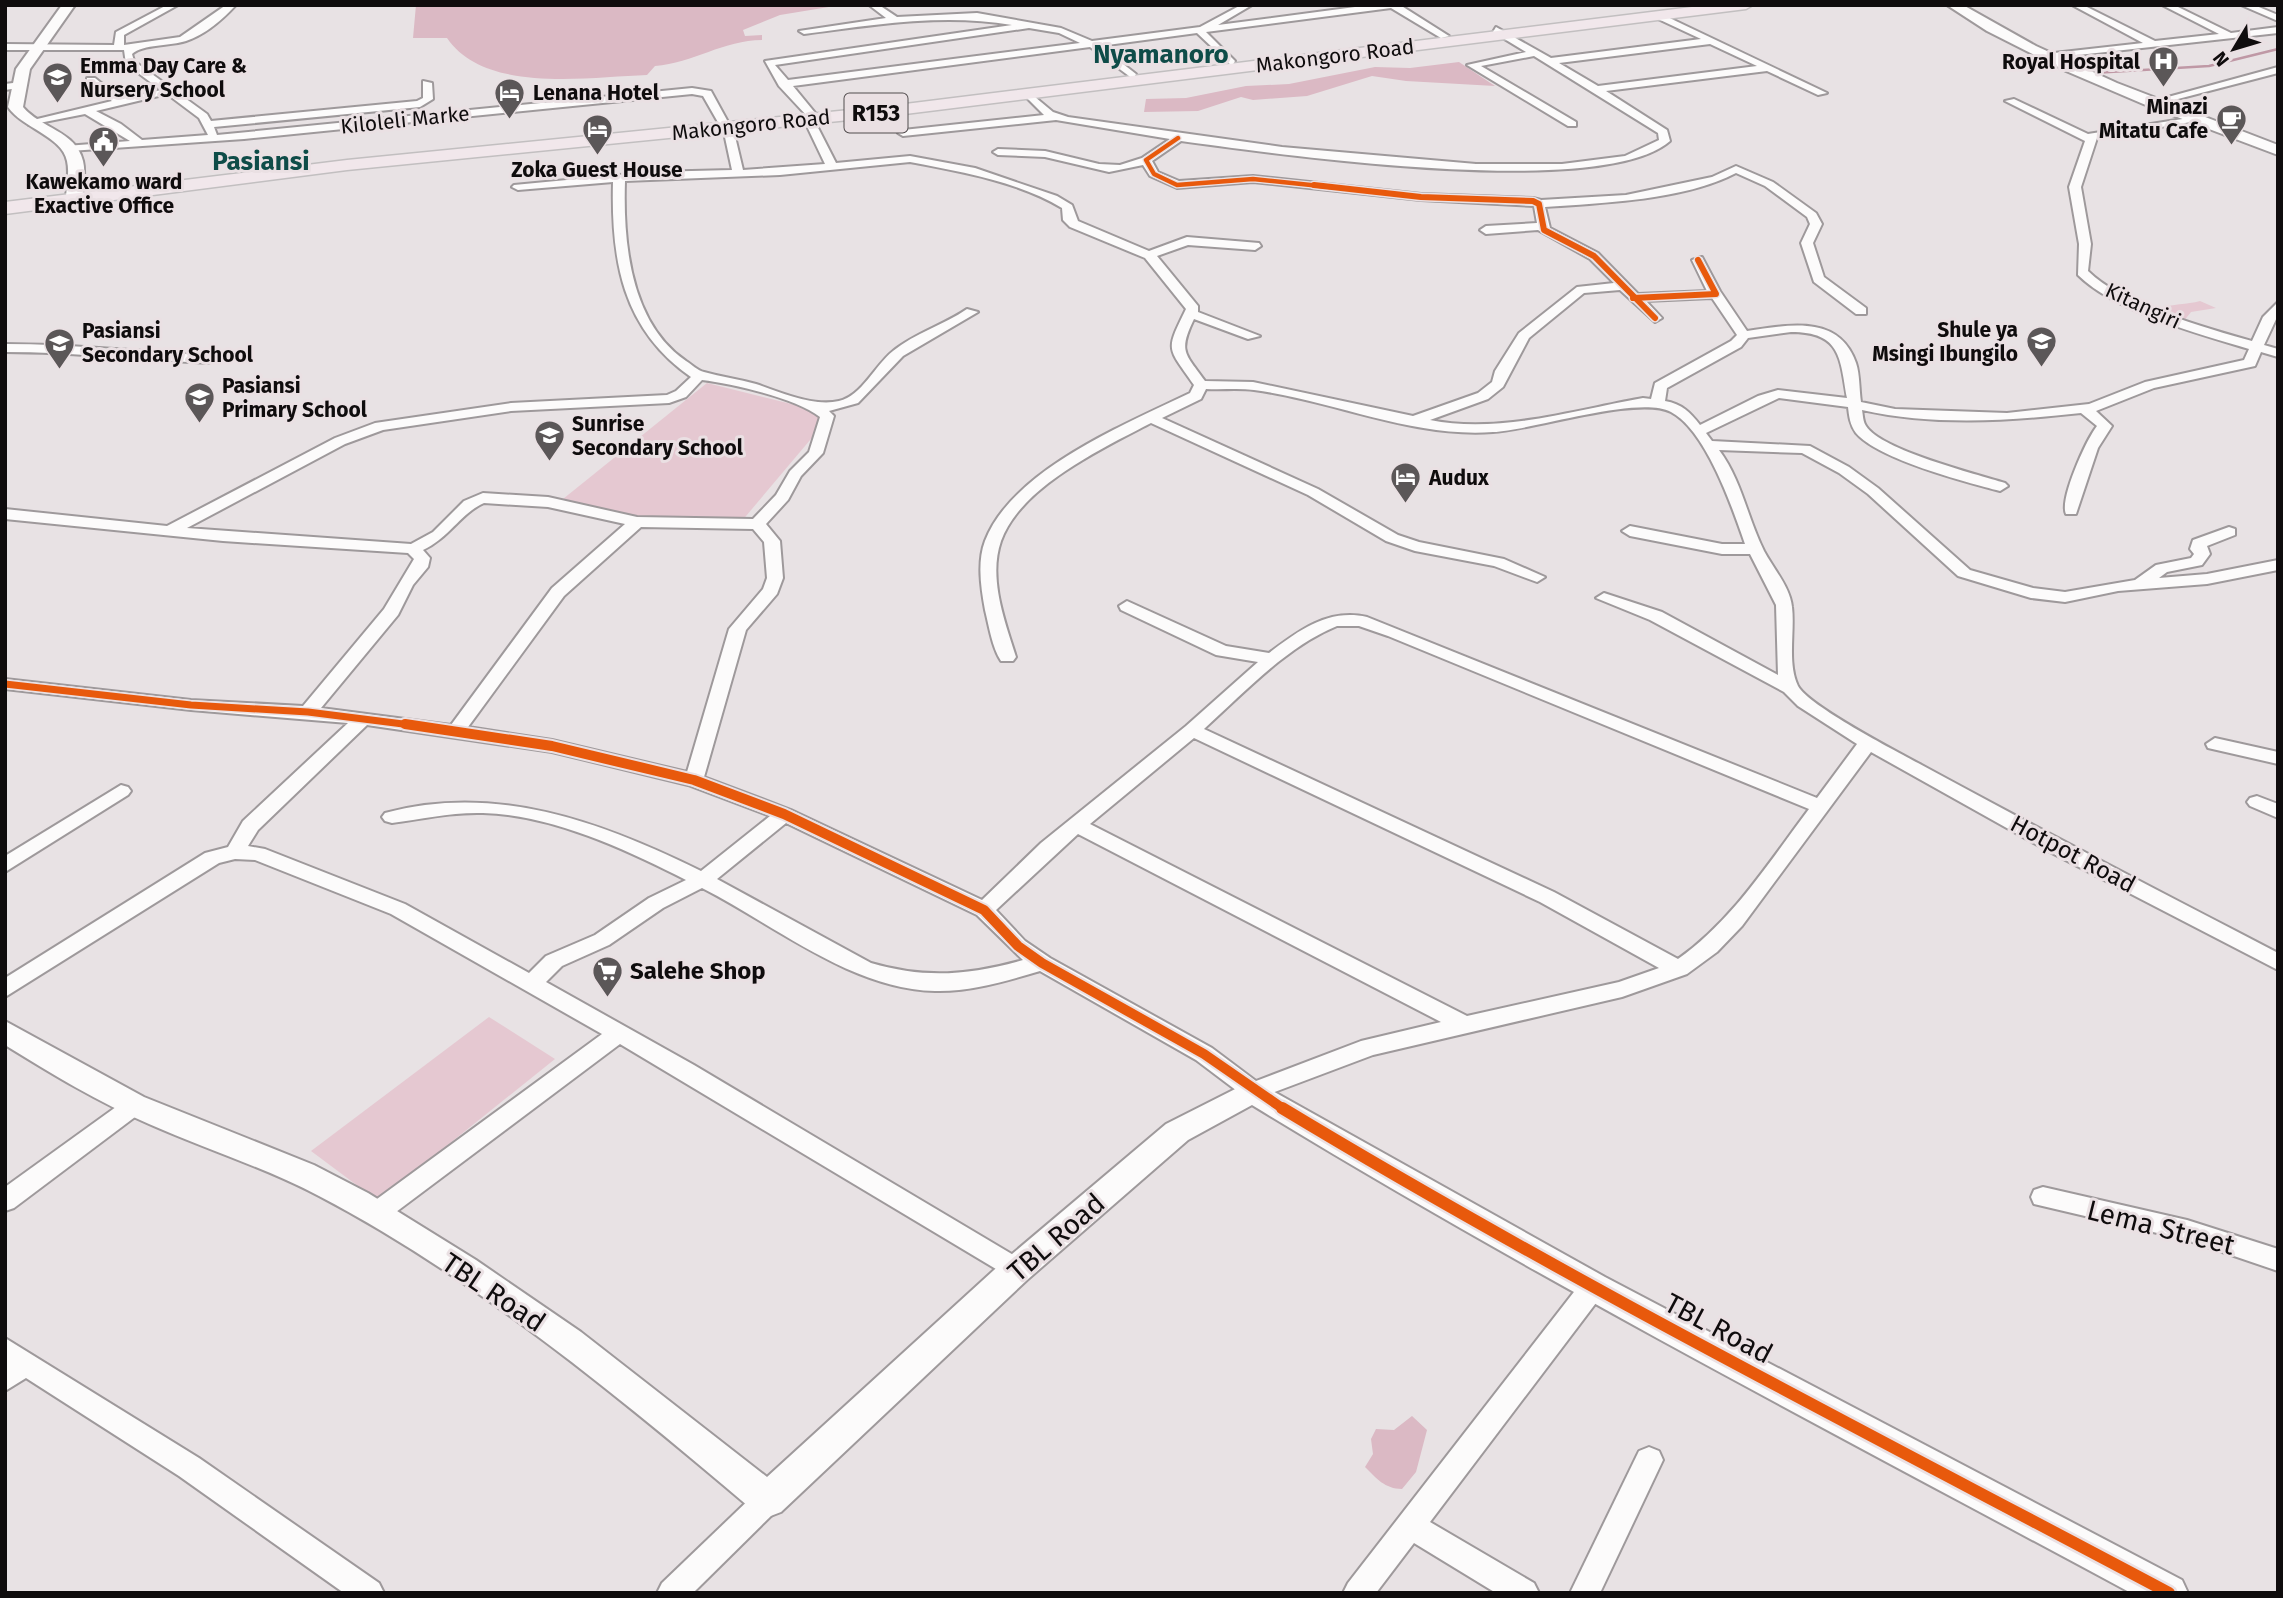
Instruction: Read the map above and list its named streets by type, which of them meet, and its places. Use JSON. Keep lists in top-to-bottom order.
{
  "streets": {
    "main road": ["Makongoro Road", "R153"],
    "street": [
      "Kiloleli Marke",
      "Kitangiri",
      "Hotpot Road",
      "Lema Street",
      "TBL Road"
    ]
  },
  "crossings": [
    ["Makongoro Road", "Kiloleli Marke"]
  ],
  "districts": ["Nyamanoro", "Pasiansi"],
  "places": {
    "hospital": ["Royal Hospital"],
    "school or university": [
      "Emma Day Care & Nursery School",
      "Shule ya Msingi Ibungilo",
      "Pasiansi Secondary School",
      "Pasiansi Primary School",
      "Sunrise Secondary School"
    ],
    "hotel": ["Lenana Hotel", "Zoka Guest House", "Audux"],
    "cafe": ["Minazi Mitatu Cafe"],
    "public building": ["Kawekamo ward Exactive Office"],
    "supermarket": ["Salehe Shop"]
  },
  "north": "bottom left"
}
